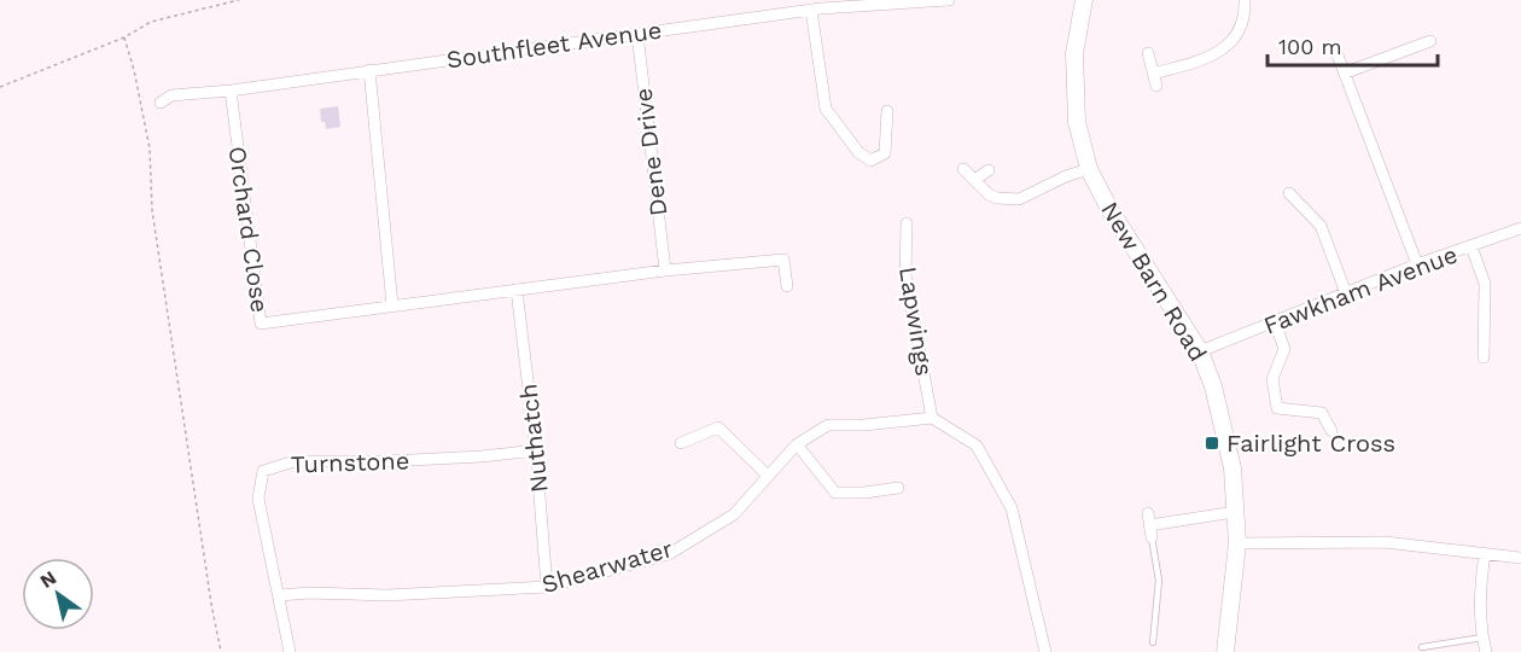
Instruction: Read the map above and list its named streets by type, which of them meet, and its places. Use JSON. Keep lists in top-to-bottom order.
{
  "streets": {
    "street": [
      "Southfleet Avenue",
      "Dene Drive",
      "Orchard Close",
      "New Barn Road",
      "Fawkham Avenue",
      "Lapwings",
      "Nuthatch",
      "Turnstone",
      "Shearwater"
    ]
  },
  "crossings": [
    ["Southfleet Avenue", "Dene Drive"],
    ["Southfleet Avenue", "Orchard Close"],
    ["Orchard Close", "Nuthatch"],
    ["New Barn Road", "Fawkham Avenue"],
    ["Lapwings", "Shearwater"],
    ["Nuthatch", "Turnstone"],
    ["Nuthatch", "Shearwater"],
    ["Turnstone", "Shearwater"]
  ],
  "places": {
    "transit": ["Fairlight Cross"]
  },
  "scale_bar": "100 m",
  "north": "top left"
}
